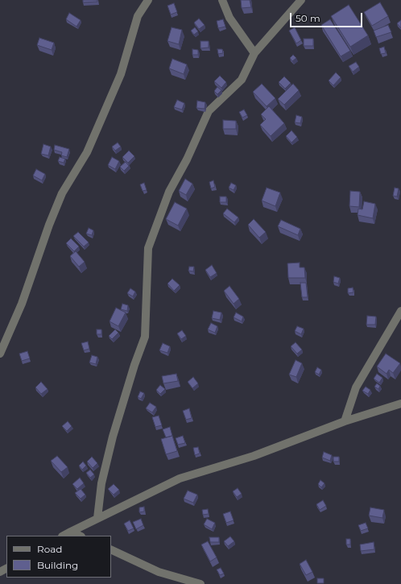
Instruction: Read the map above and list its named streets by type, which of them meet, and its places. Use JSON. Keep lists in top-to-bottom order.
{
  "legend": ["Road", "Building"],
  "scale_bar": "50 m"
}
